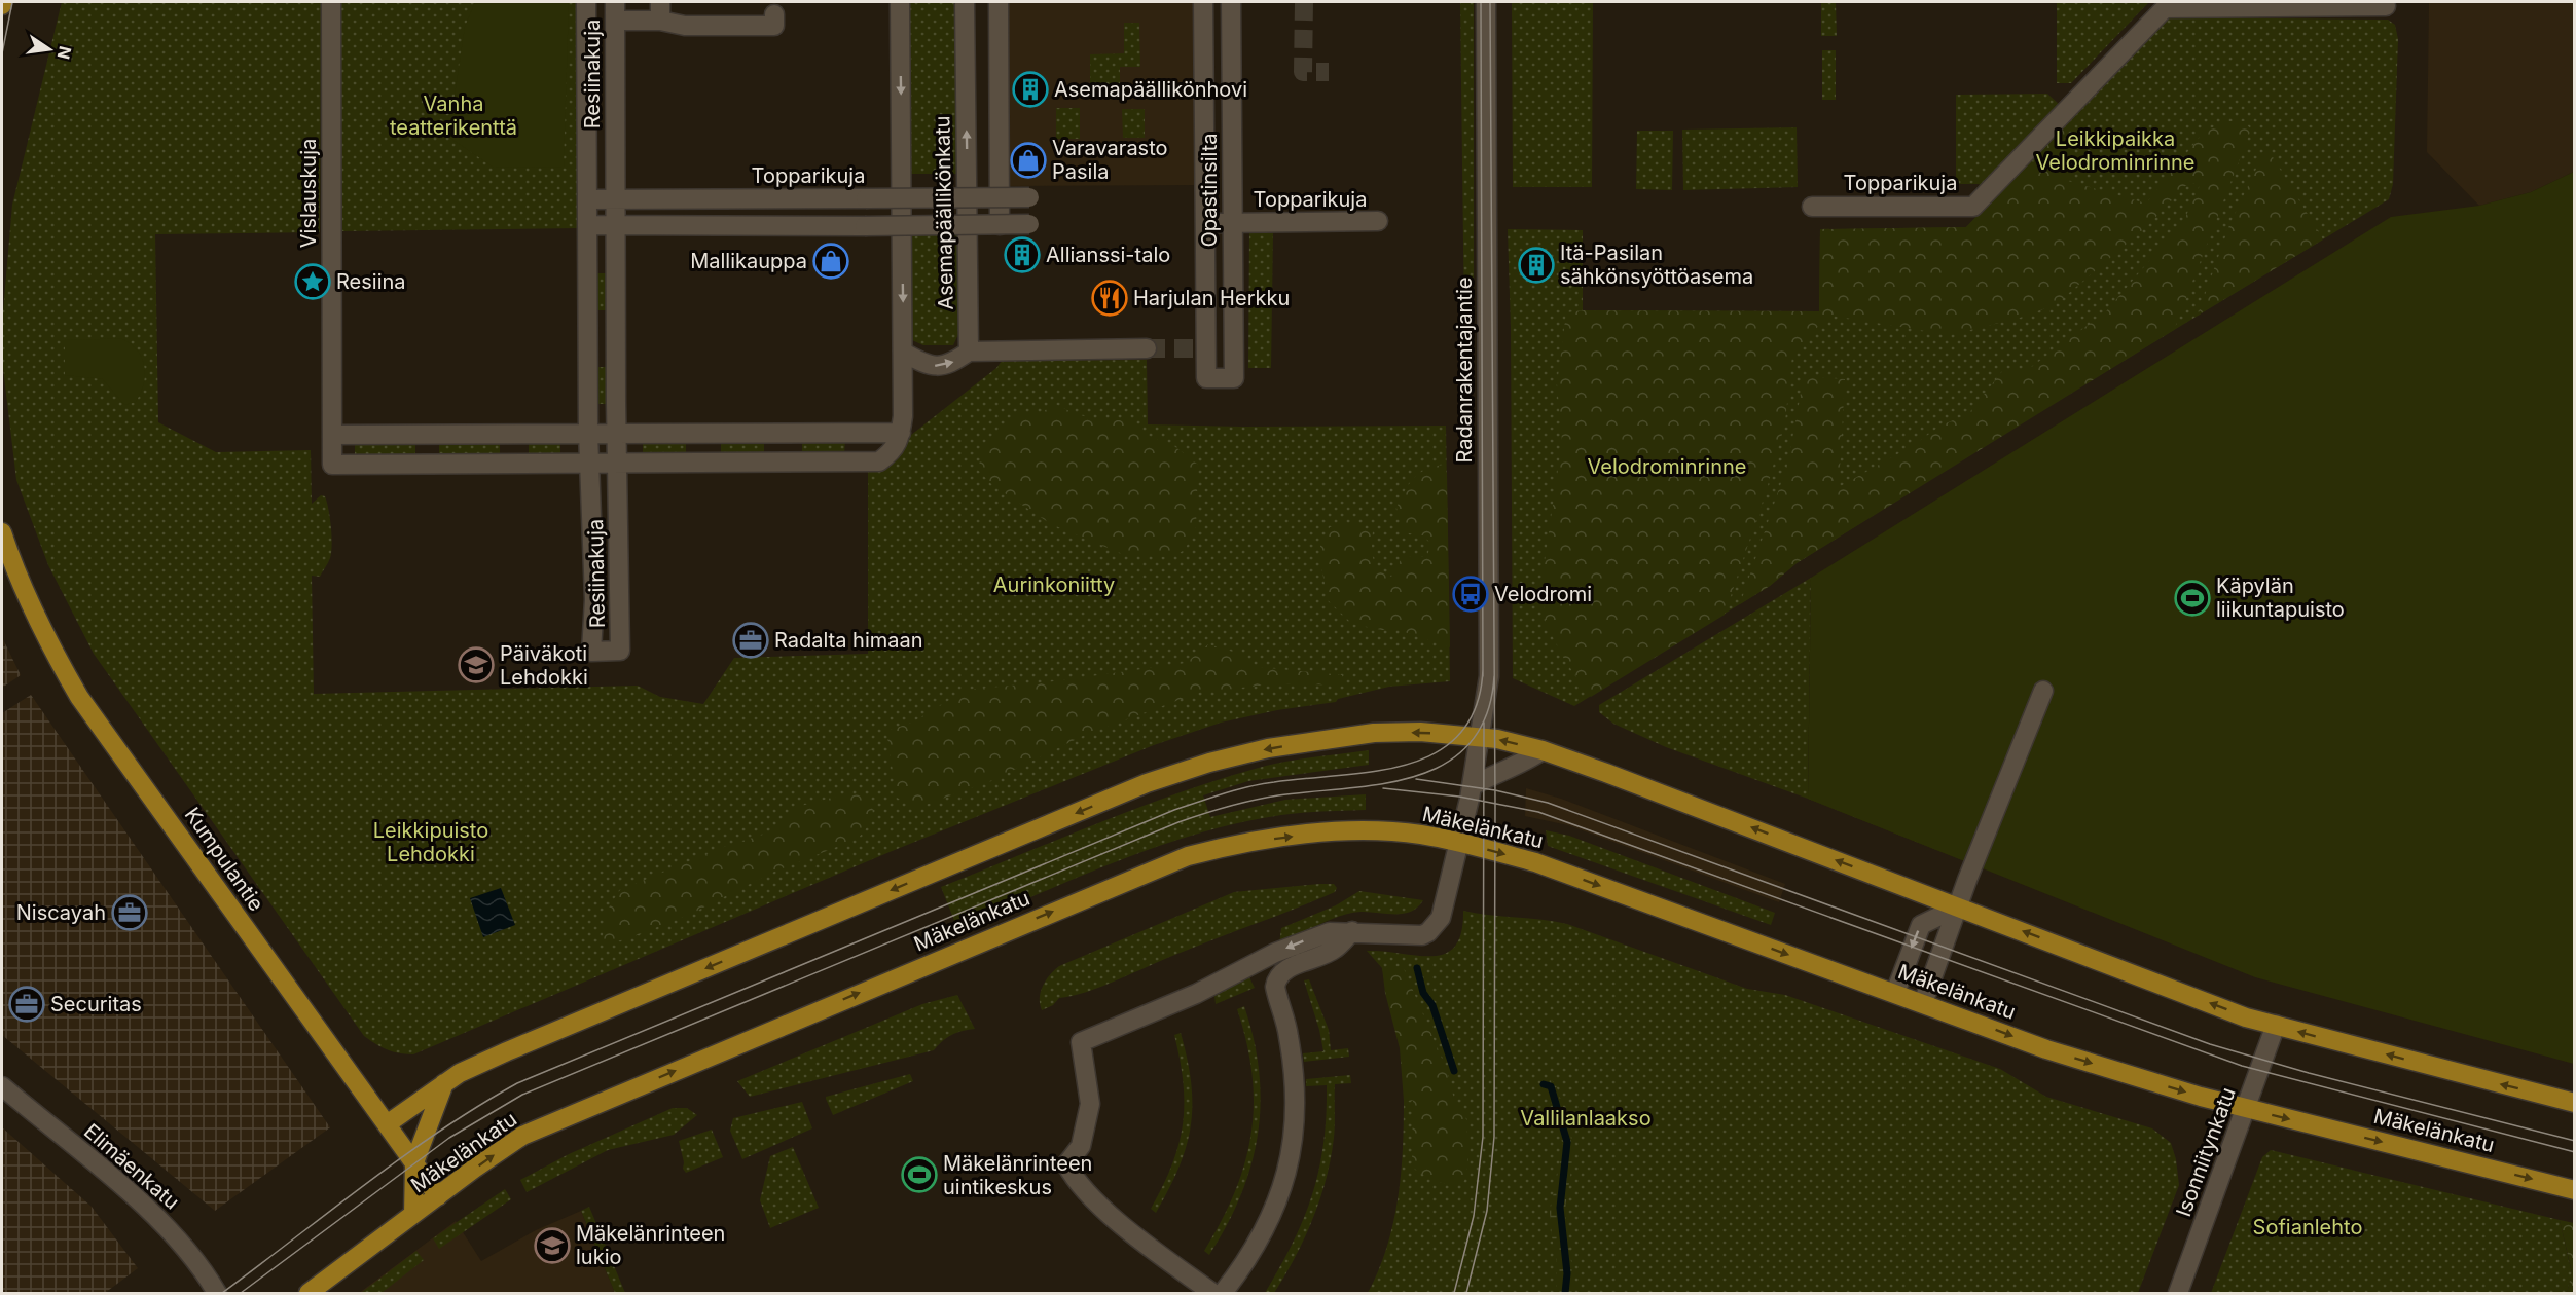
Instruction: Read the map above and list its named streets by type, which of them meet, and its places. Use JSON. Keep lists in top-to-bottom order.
{
  "streets": {
    "main road": ["Mäkelänkatu", "Kumpulantie"],
    "street": [
      "Resiinakuja",
      "Topparikuja",
      "Opastinsilta",
      "Vislauskuja",
      "Asemapäällikönkatu",
      "Radanrakentajantie",
      "Isonniitynkatu",
      "Elimäenkatu"
    ]
  },
  "crossings": [
    ["Resiinakuja", "Topparikuja"],
    ["Topparikuja", "Opastinsilta"],
    ["Radanrakentajantie", "Mäkelänkatu"],
    ["Mäkelänkatu", "Kumpulantie"],
    ["Mäkelänkatu", "Isonniitynkatu"]
  ],
  "parks": [
    "Vanha teatterikenttä",
    "Leikkipaikka Velodrominrinne",
    "Velodrominrinne",
    "Aurinkoniitty",
    "Leikkipuisto Lehdokki",
    "Vallilanlaakso",
    "Sofianlehto"
  ],
  "places": {
    "building": ["Asemapäällikönhovi", "Allianssi-talo", "Itä-Pasilan sähkönsyöttöasema"],
    "shop": ["Varavarasto Pasila", "Mallikauppa"],
    "place": ["Resiina"],
    "restaurant": ["Harjulan Herkku"],
    "bus stop": ["Velodromi"],
    "sports": ["Käpylän liikuntapuisto", "Mäkelänrinteen uintikeskus"],
    "office": ["Radalta himaan", "Niscayah", "Securitas"],
    "school or university": ["Päiväkoti Lehdokki", "Mäkelänrinteen lukio"]
  },
  "north": "right"
}
